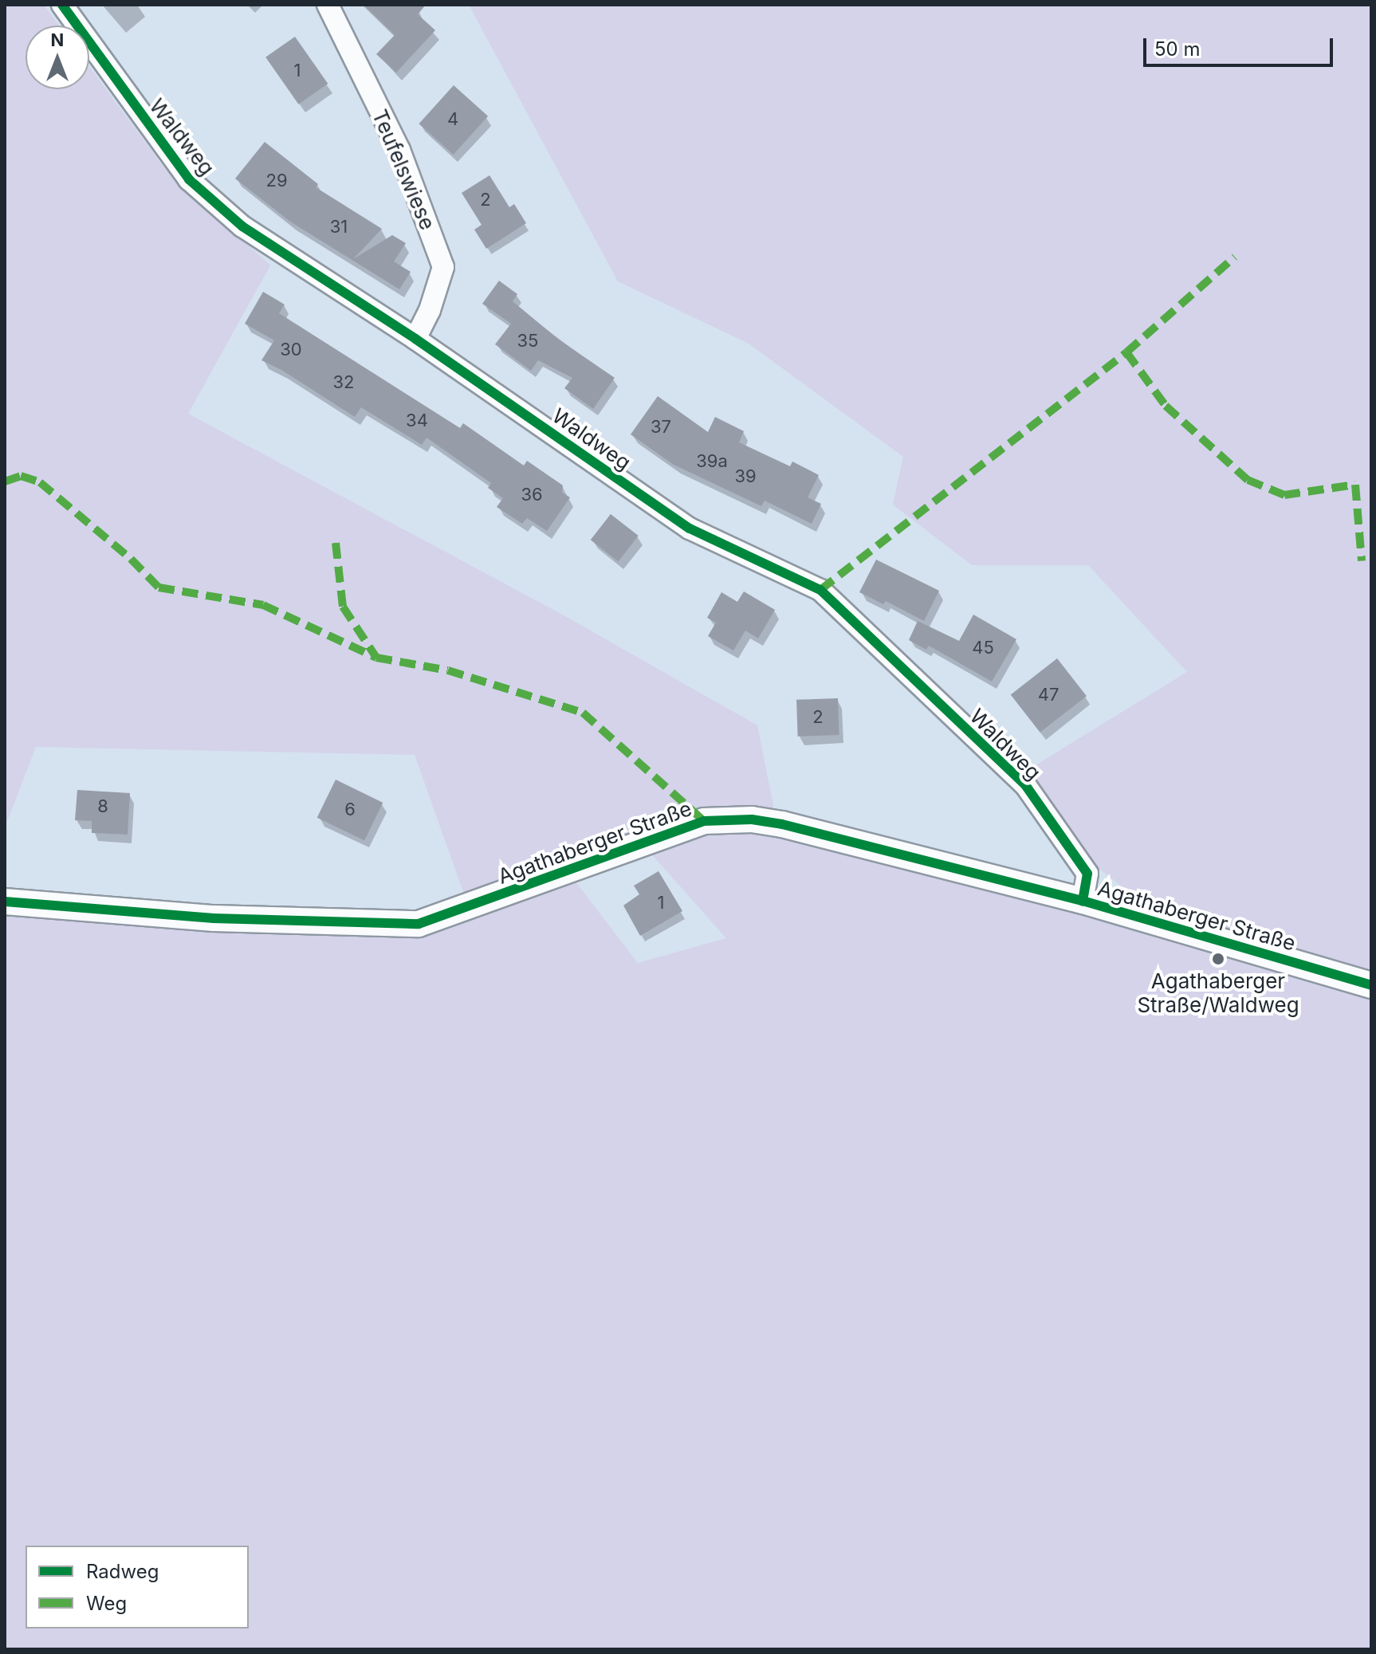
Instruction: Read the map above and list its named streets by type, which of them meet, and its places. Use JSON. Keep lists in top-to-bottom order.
{
  "streets": {
    "street": ["Waldweg", "Teufelswiese", "Agathaberger Straße"]
  },
  "crossings": [
    ["Waldweg", "Teufelswiese"],
    ["Waldweg", "Agathaberger Straße"]
  ],
  "places": ["Agathaberger Straße/Waldweg"],
  "house_numbers": [
    "1",
    "4",
    "29",
    "2",
    "31",
    "35",
    "30",
    "32",
    "34",
    "37",
    "39a",
    "39",
    "36",
    "45",
    "47",
    "2",
    "8",
    "6",
    "1"
  ],
  "legend": ["Radweg", "Weg"],
  "scale_bar": "50 m",
  "north": "top"
}
